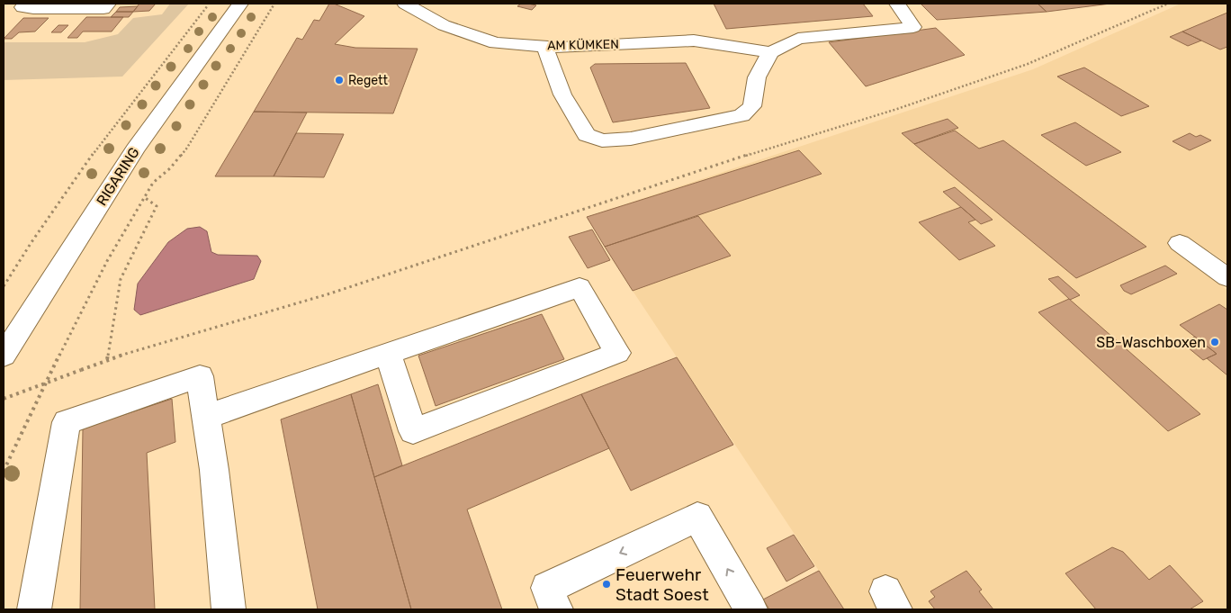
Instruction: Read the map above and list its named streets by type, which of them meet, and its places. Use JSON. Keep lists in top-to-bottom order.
{
  "streets": {
    "street": ["AM KÜMKEN", "RIGARING"]
  },
  "places": ["Regett", "SB-Waschboxen", "Feuerwehr Stadt Soest"]
}
